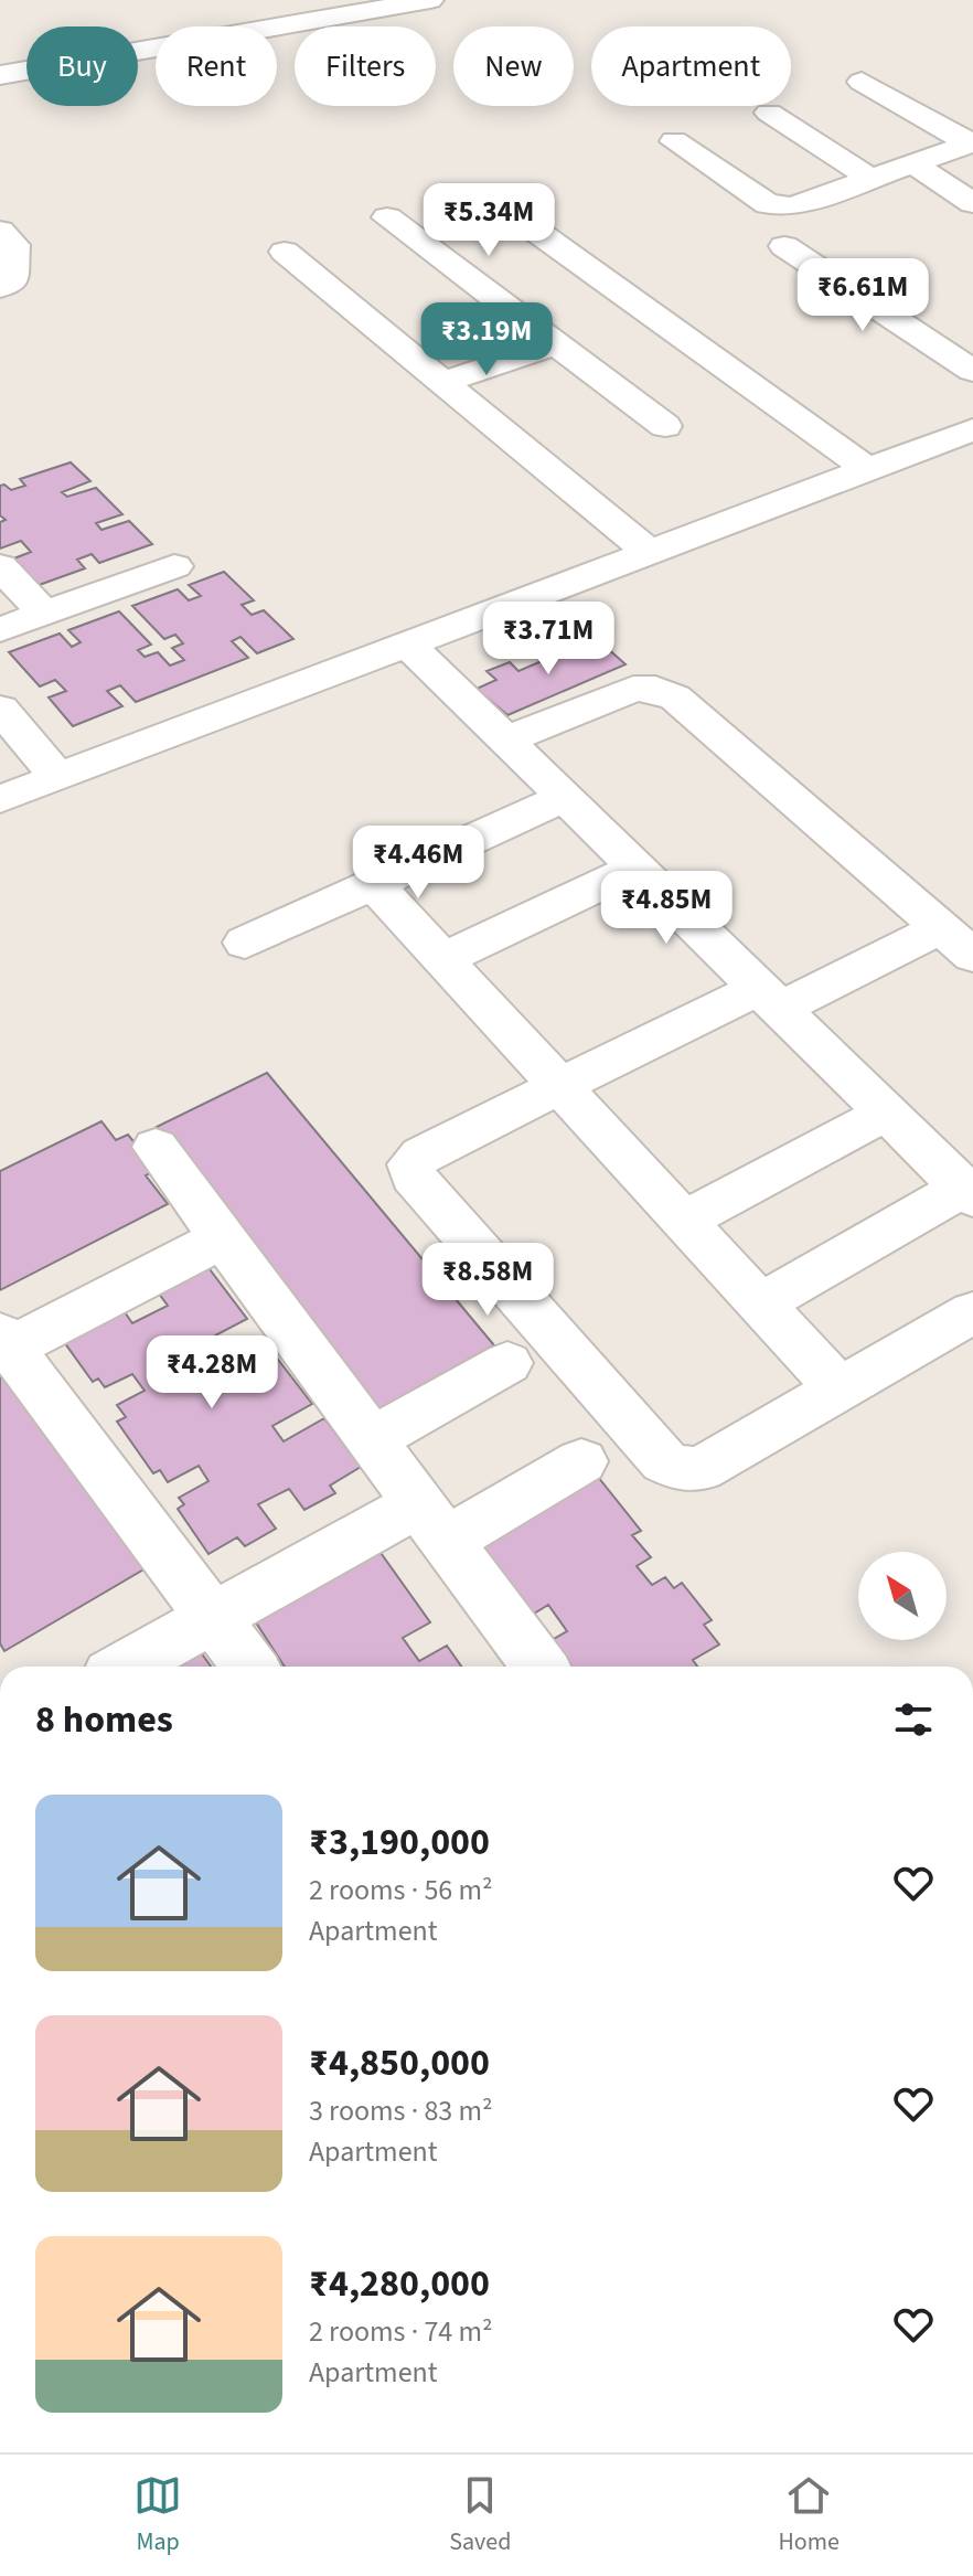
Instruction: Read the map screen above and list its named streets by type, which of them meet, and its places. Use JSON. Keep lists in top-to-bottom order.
{
  "north": "top left",
  "page": {
    "chip": [
      "Buy",
      "Rent",
      "Filters",
      "New",
      "Apartment"
    ],
    "price": [
      "₹5.34M",
      "₹6.61M",
      "₹3.19M",
      "₹3.71M",
      "₹4.46M",
      "₹4.85M",
      "₹8.58M",
      "₹4.28M"
    ],
    "heading": "8 homes",
    "list": [
      {
        "name": "₹3,190,000",
        "note": "2 rooms · 56 m² · Apartment"
      },
      {
        "name": "₹4,850,000",
        "note": "3 rooms · 83 m² · Apartment"
      },
      {
        "name": "₹4,280,000",
        "note": "2 rooms · 74 m² · Apartment"
      }
    ],
    "tabs": ["Map", "Saved", "Home"]
  }
}
